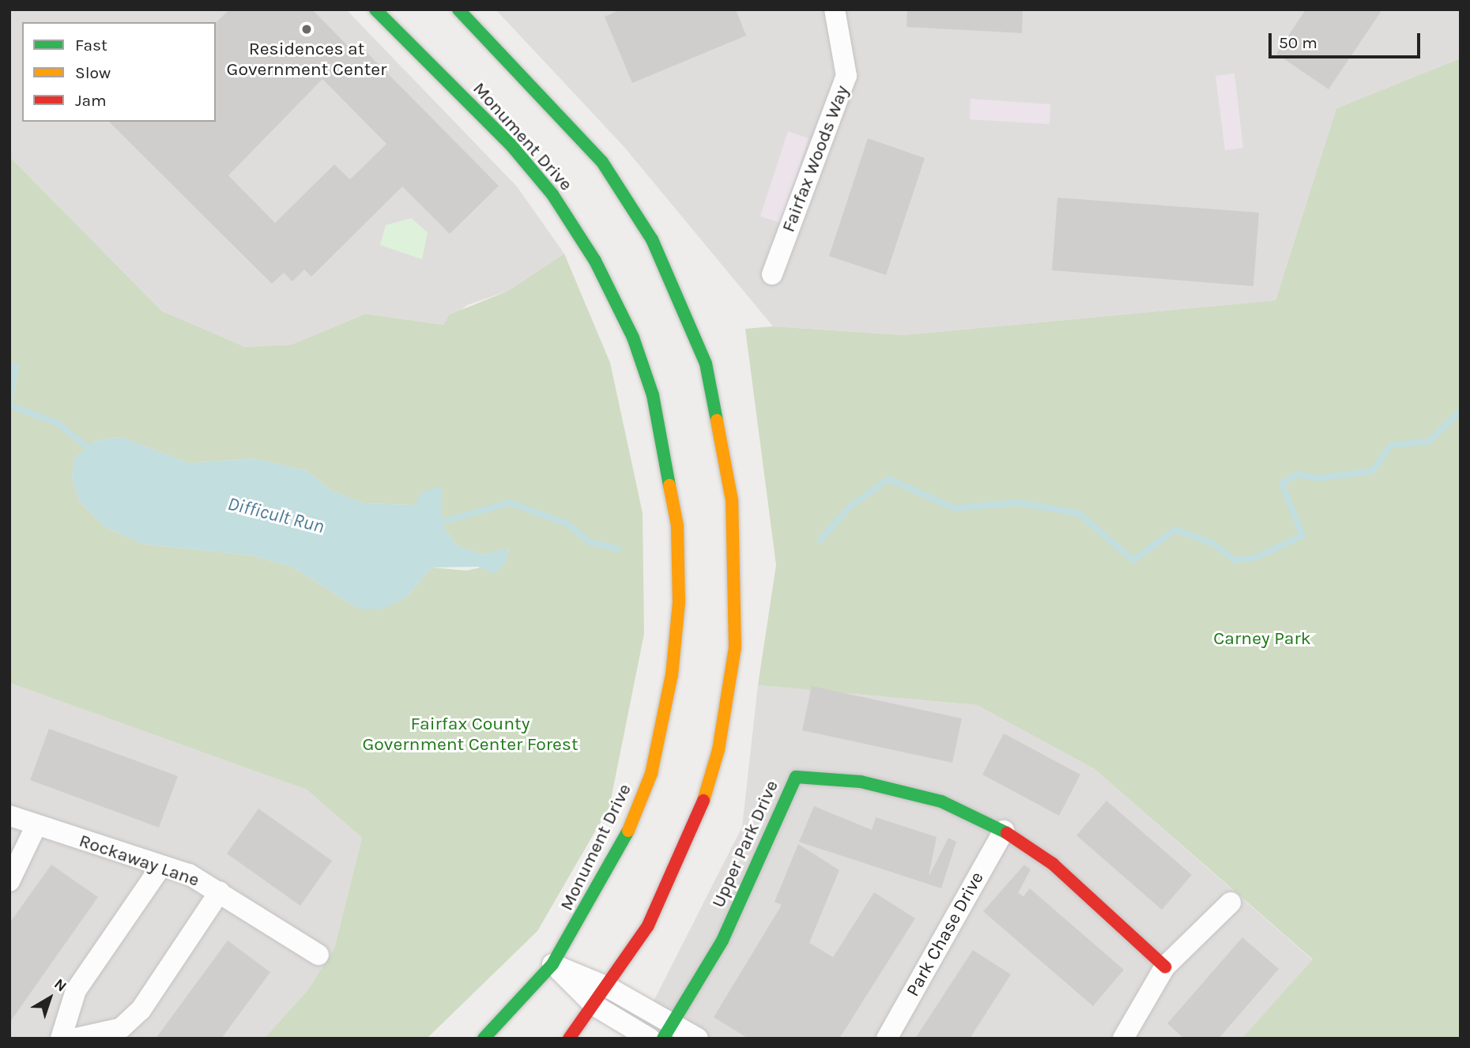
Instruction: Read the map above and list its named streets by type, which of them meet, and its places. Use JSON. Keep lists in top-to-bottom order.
{
  "streets": {
    "main road": ["Monument Drive", "Upper Park Drive"],
    "street": ["Fairfax Woods Way", "Rockaway Lane", "Park Chase Drive"]
  },
  "crossings": [
    ["Upper Park Drive", "Park Chase Drive"]
  ],
  "water": ["Difficult Run"],
  "parks": ["Carney Park", "Fairfax County Government Center Forest"],
  "places": ["Residences at Government Center"],
  "legend": ["Fast", "Slow", "Jam"],
  "scale_bar": "50 m",
  "north": "top right"
}
